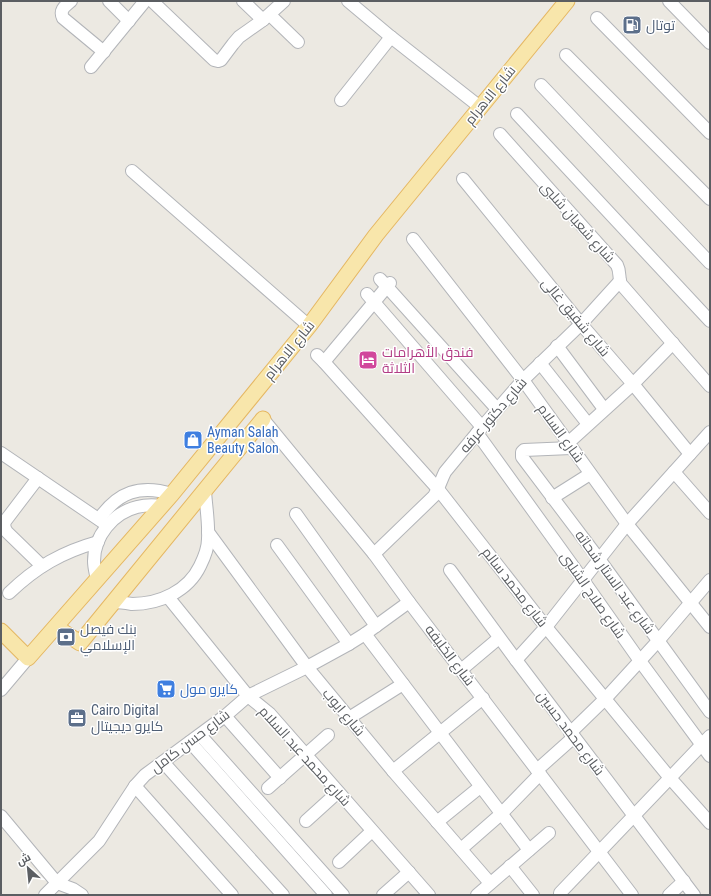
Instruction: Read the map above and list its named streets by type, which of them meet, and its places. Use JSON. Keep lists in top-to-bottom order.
{
  "streets": {
    "main road": ["شارع الاهرام"],
    "street": [
      "شارع شعبان شلبى",
      "شارع شفيق غالى",
      "شارع دكتور عرفه",
      "شارع السلام",
      "شارع عبد الستار شحاته",
      "شارع محمد سالم",
      "شارع صلاح الشلبى",
      "شارع الخليفه",
      "شارع ايوب",
      "شارع محمد حسين",
      "شارع حسن كامل",
      "شارع محمد عبد السلام"
    ]
  },
  "crossings": [
    ["شارع شعبان شلبى", "شارع دكتور عرفه"],
    ["شارع شفيق غالى", "شارع دكتور عرفه"],
    ["شارع دكتور عرفه", "شارع السلام"],
    ["شارع دكتور عرفه", "شارع محمد سالم"],
    ["شارع دكتور عرفه", "شارع صلاح الشلبى"],
    ["شارع دكتور عرفه", "شارع الخليفه"],
    ["شارع السلام", "شارع عبد الستار شحاته"],
    ["شارع محمد سالم", "شارع صلاح الشلبى"],
    ["شارع الخليفه", "شارع حسن كامل"],
    ["شارع ايوب", "شارع حسن كامل"],
    ["شارع حسن كامل", "شارع محمد عبد السلام"]
  ],
  "places": {
    "fuel station": ["توتال"],
    "hotel": ["فندق الأهرامات الثلاثة"],
    "shop": ["Ayman Salah Beauty Salon"],
    "bank": ["بنك فيصل الإسلامي"],
    "supermarket": ["كايرو مول"],
    "office": ["Cairo Digital كايرو ديجيتال"]
  },
  "north": "top left"
}
